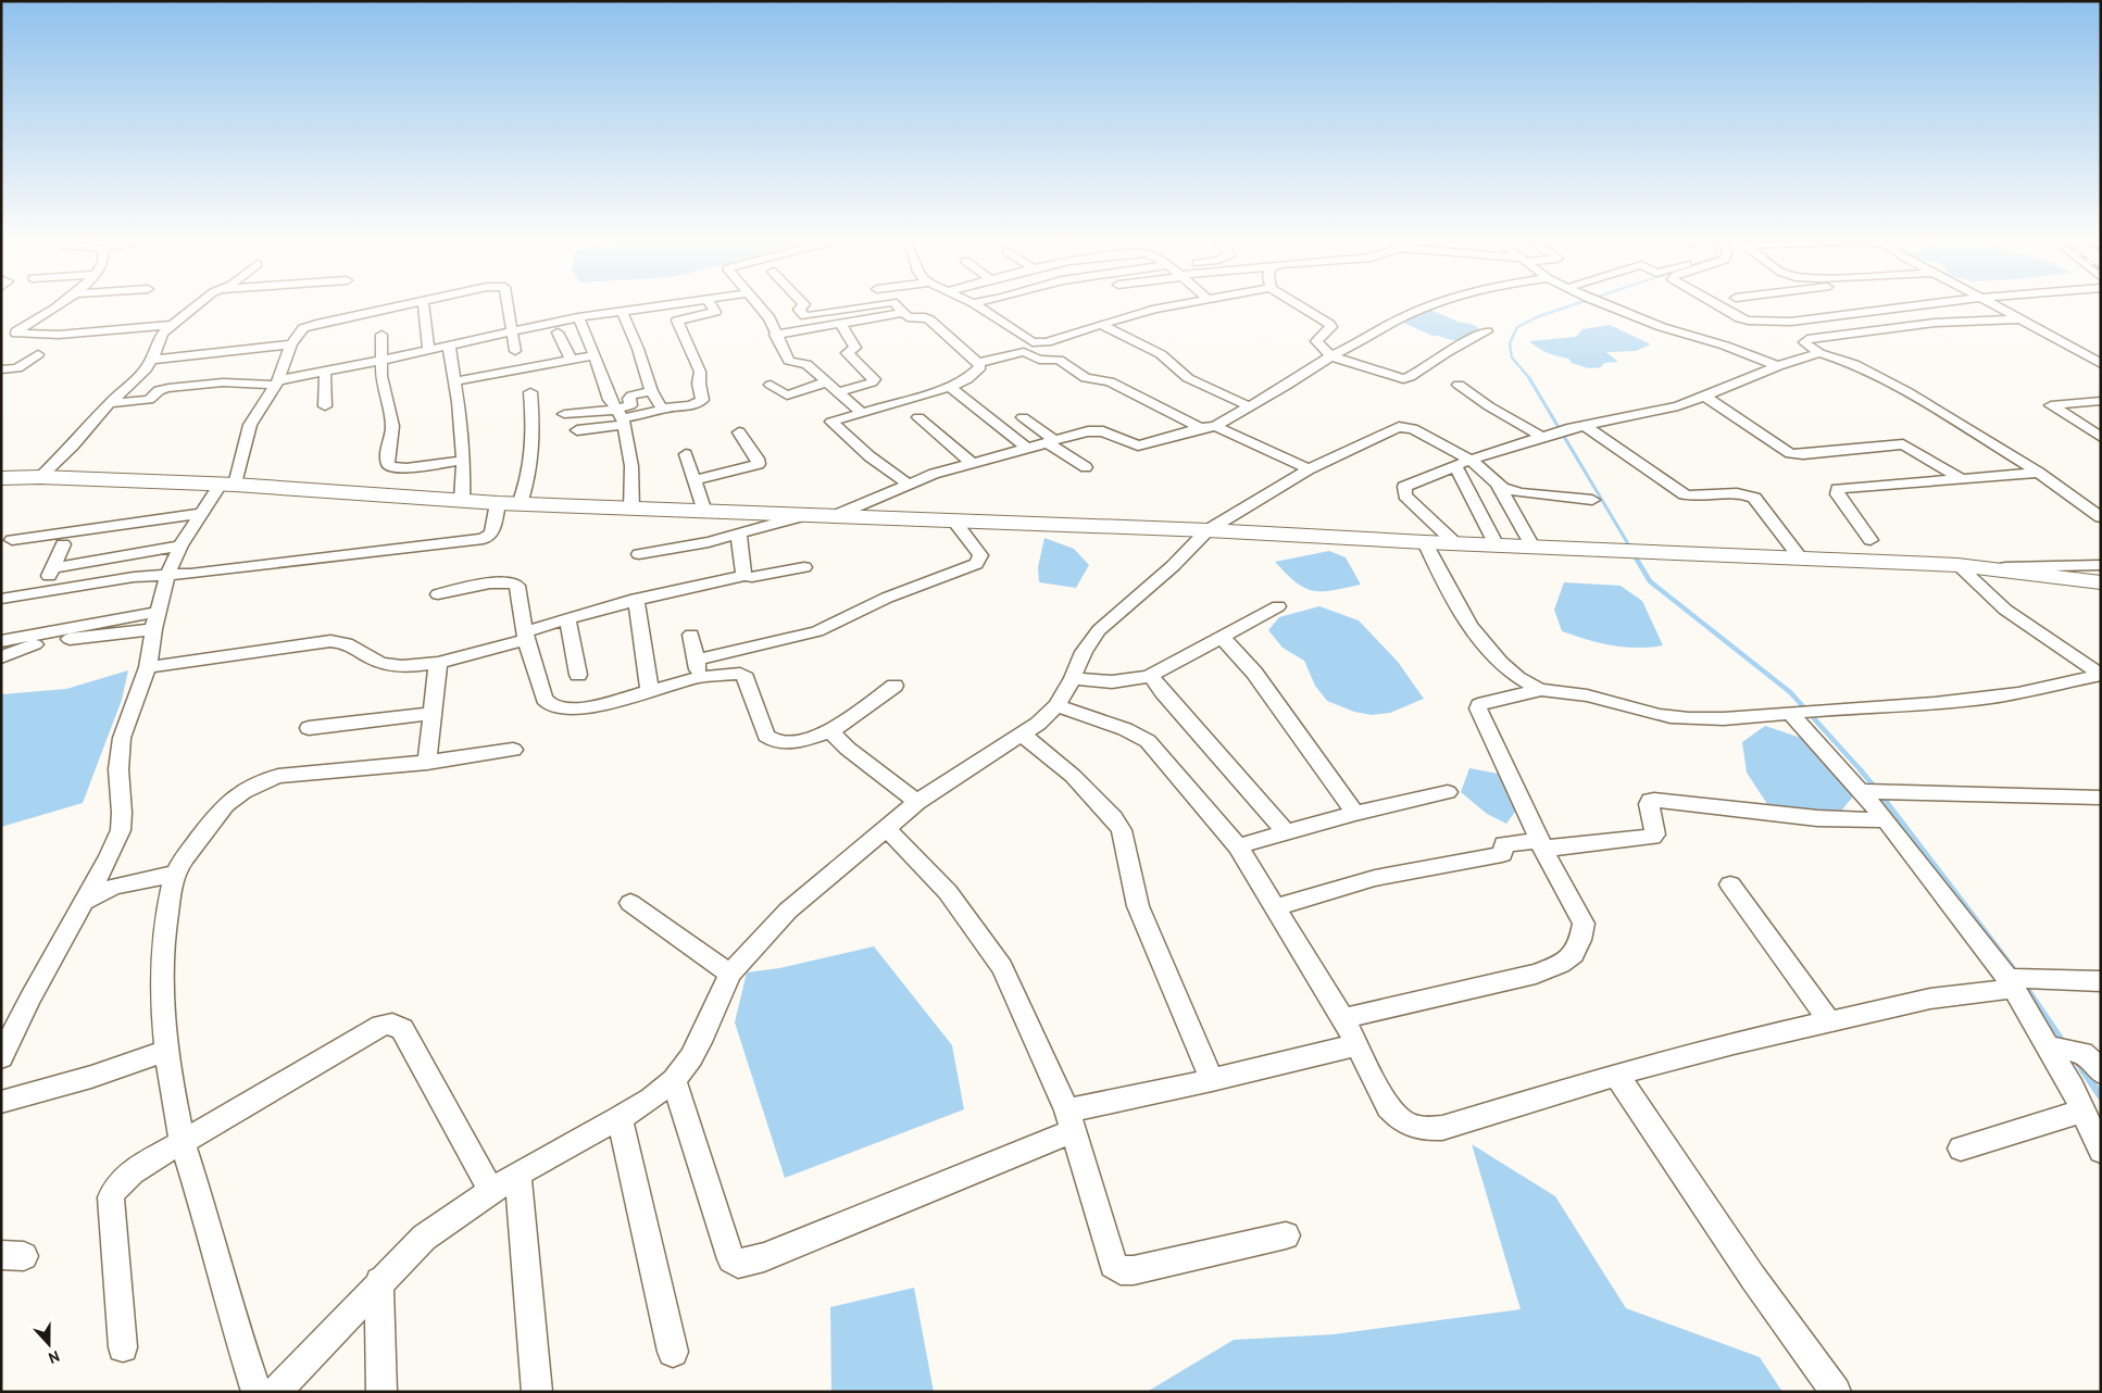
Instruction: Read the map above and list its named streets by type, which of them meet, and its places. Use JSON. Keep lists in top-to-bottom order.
{
  "north": "bottom"
}
